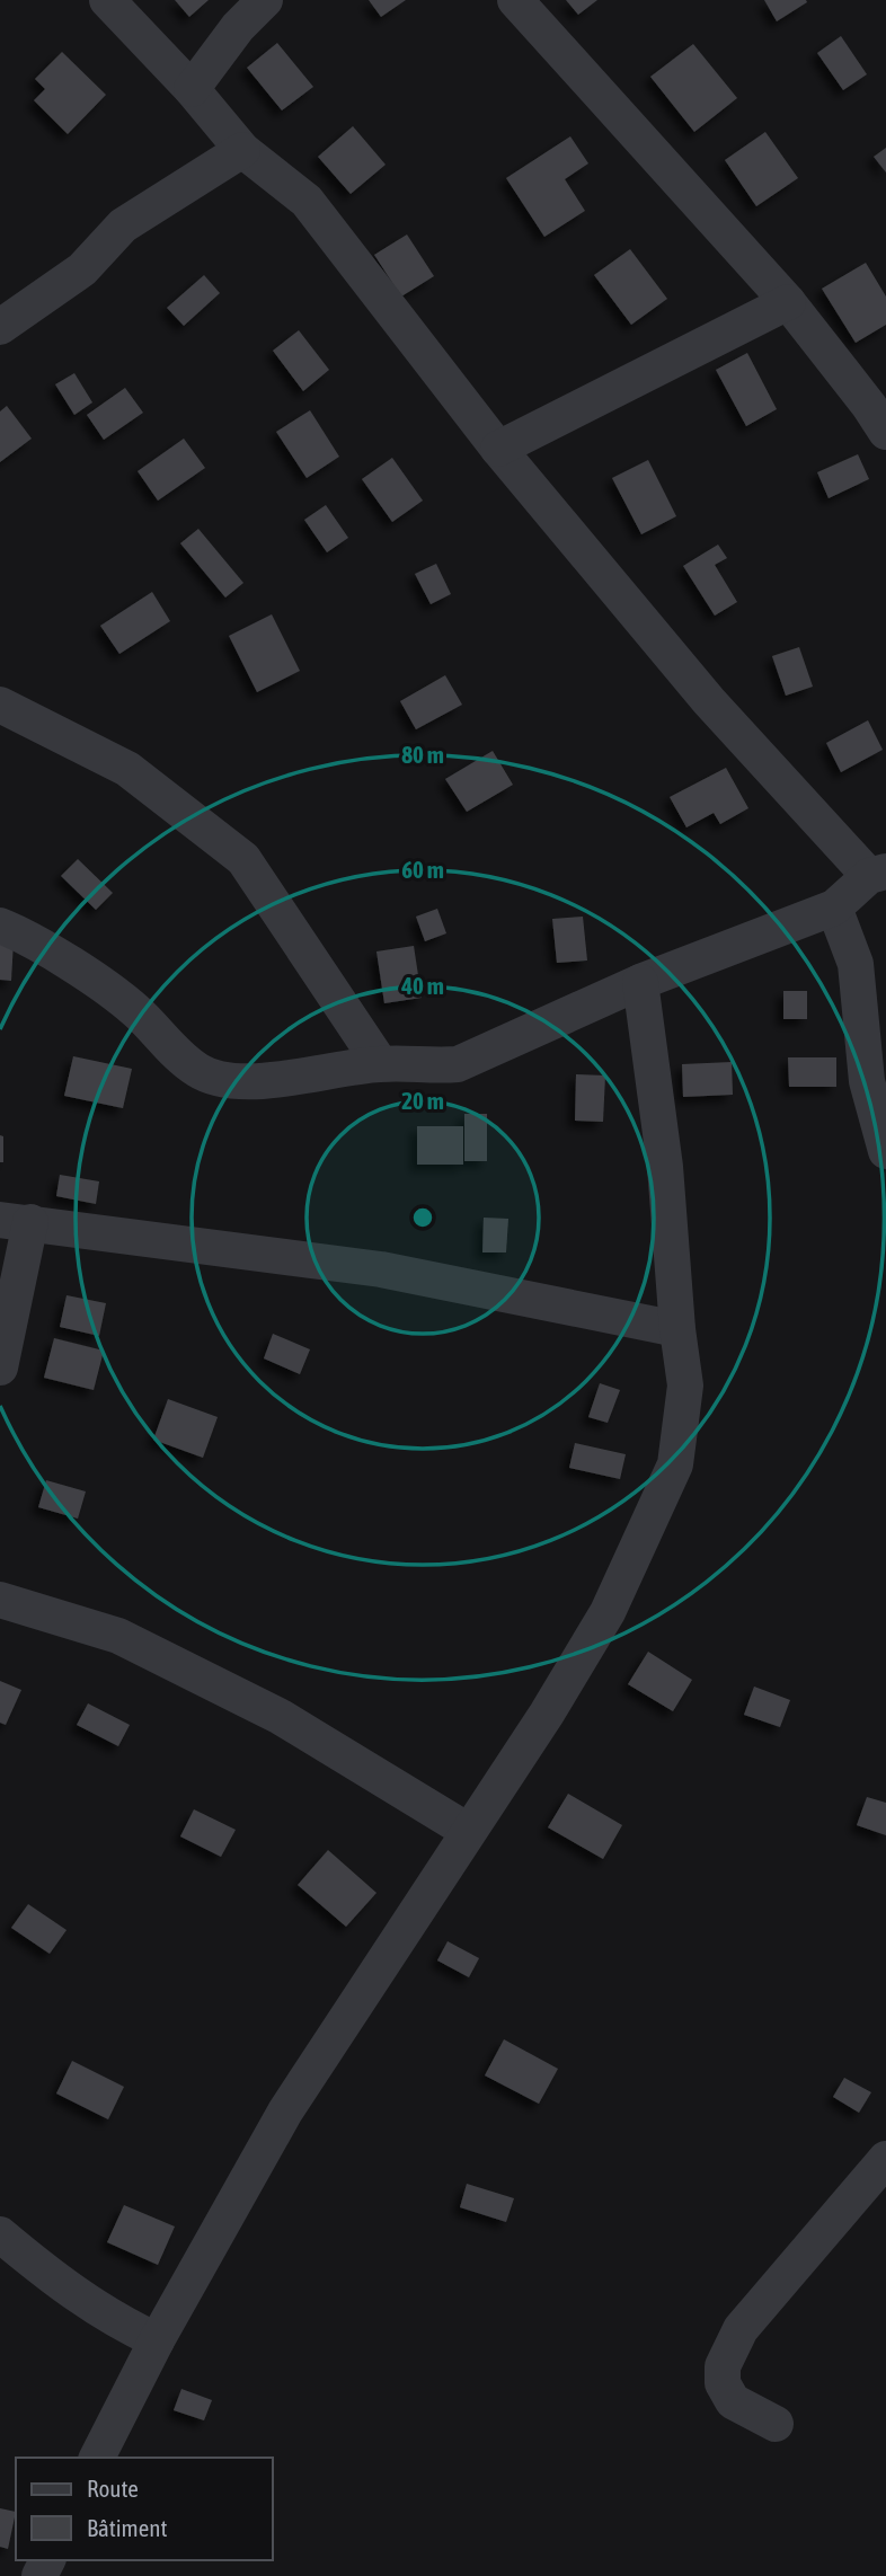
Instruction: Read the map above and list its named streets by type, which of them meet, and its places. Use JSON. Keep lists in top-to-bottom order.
{
  "legend": ["Route", "Bâtiment"],
  "rings": [
    "80 m",
    "60 m",
    "40 m",
    "20 m"
  ]
}
